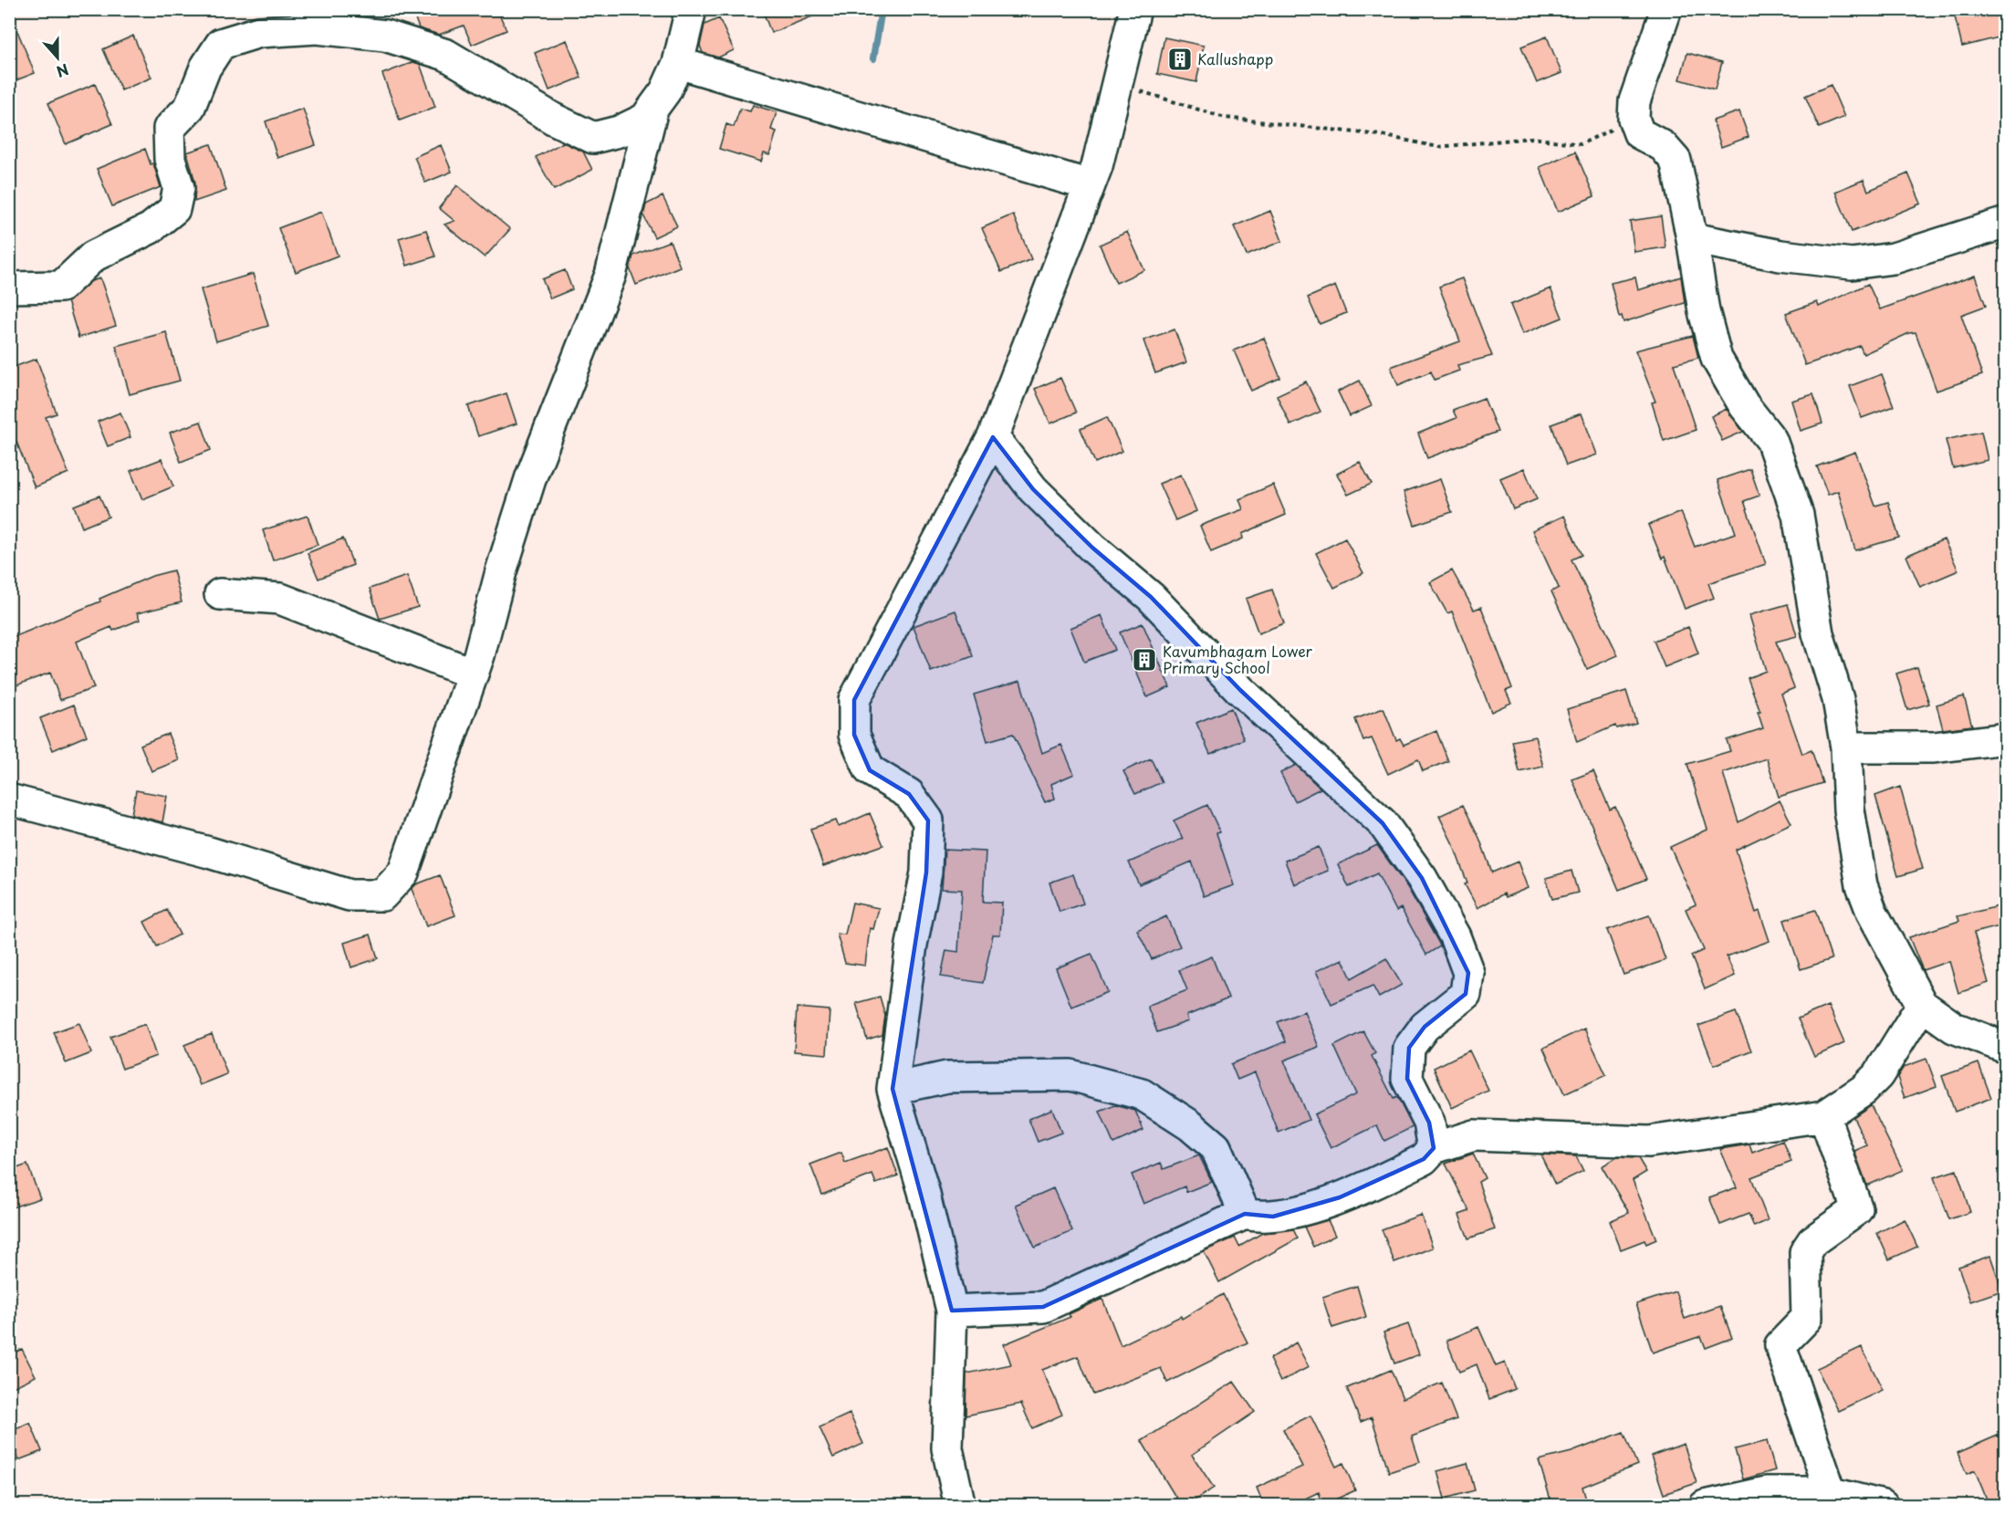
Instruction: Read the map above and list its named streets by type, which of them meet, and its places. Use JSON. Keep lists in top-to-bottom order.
{
  "places": {
    "building": ["Kallushapp", "Kavumbhagam Lower Primary School"]
  },
  "north": "bottom"
}
